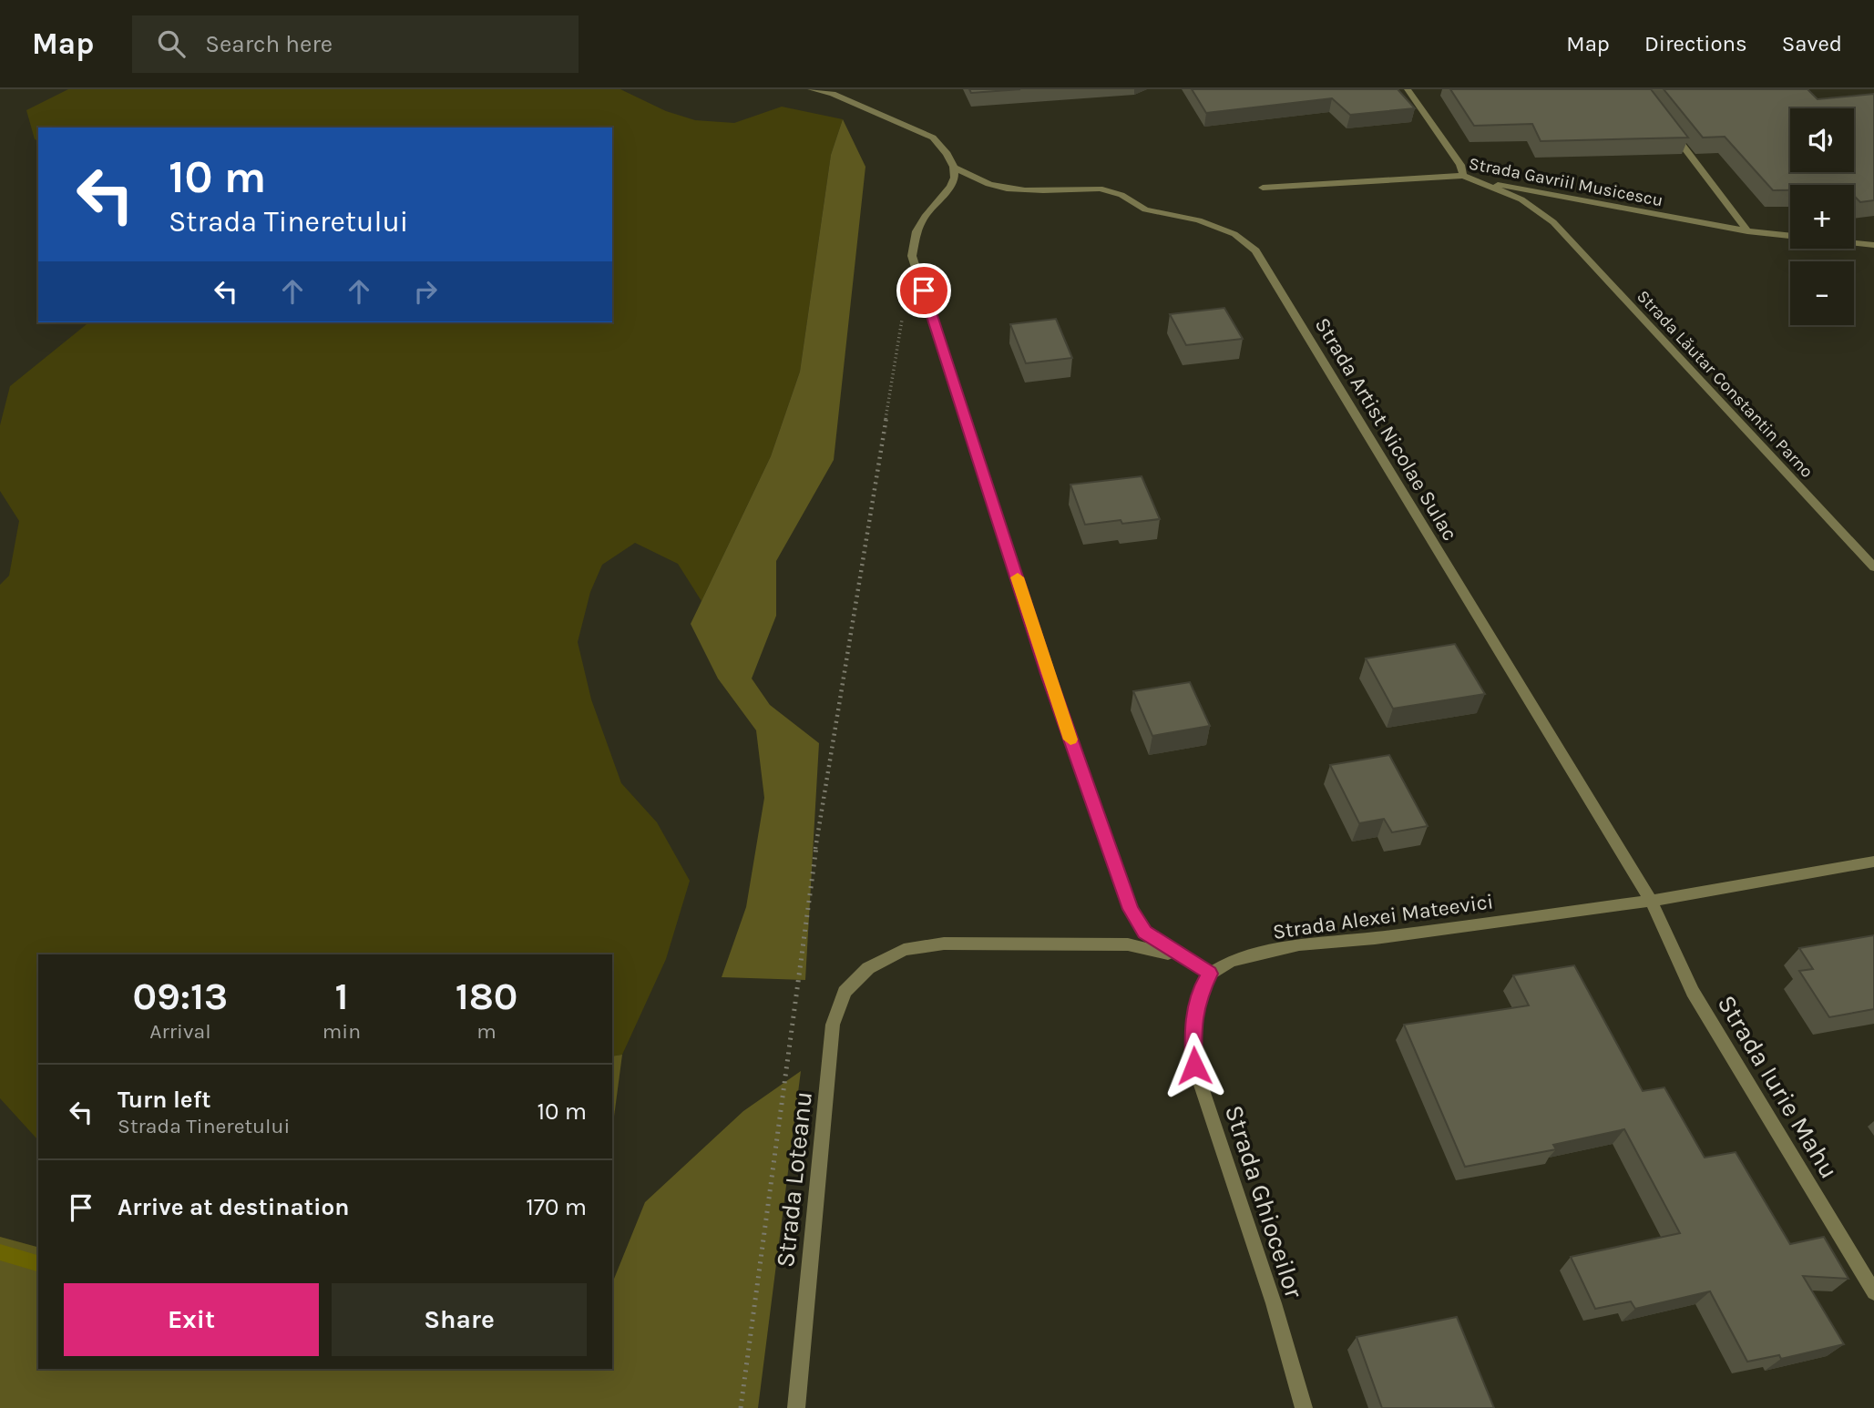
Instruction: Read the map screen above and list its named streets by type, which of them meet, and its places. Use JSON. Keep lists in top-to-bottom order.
{
  "streets": {
    "street": [
      "Strada Gavriil Musicescu",
      "Strada Lăutar Constantin Parno",
      "Strada Artist Nicolae Sulac",
      "Strada Alexei Mateevici",
      "Strada Iurie Mahu",
      "Strada Loteanu",
      "Strada Ghioceilor"
    ]
  },
  "crossings": [
    ["Strada Gavriil Musicescu", "Strada Lăutar Constantin Parno"],
    ["Strada Artist Nicolae Sulac", "Strada Alexei Mateevici"],
    ["Strada Artist Nicolae Sulac", "Strada Iurie Mahu"],
    ["Strada Alexei Mateevici", "Strada Iurie Mahu"],
    ["Strada Alexei Mateevici", "Strada Loteanu"],
    ["Strada Alexei Mateevici", "Strada Ghioceilor"],
    ["Strada Loteanu", "Strada Ghioceilor"]
  ],
  "page": {
    "header": "Map",
    "search": "Search here",
    "nav": ["Map", "Directions", "Saved"],
    "map_buttons": ["+", "−"],
    "turn": ["10 m", "Strada Tineretului"],
    "eta": [
      "09:13",
      "Arrival",
      "1",
      "min",
      "180",
      "m"
    ],
    "list": [
      {
        "name": "Turn left",
        "note": "Strada Tineretului",
        "value": "10 m"
      },
      {
        "name": "Arrive at destination",
        "value": "170 m"
      }
    ],
    "buttons": ["Exit", "Share"]
  }
}
